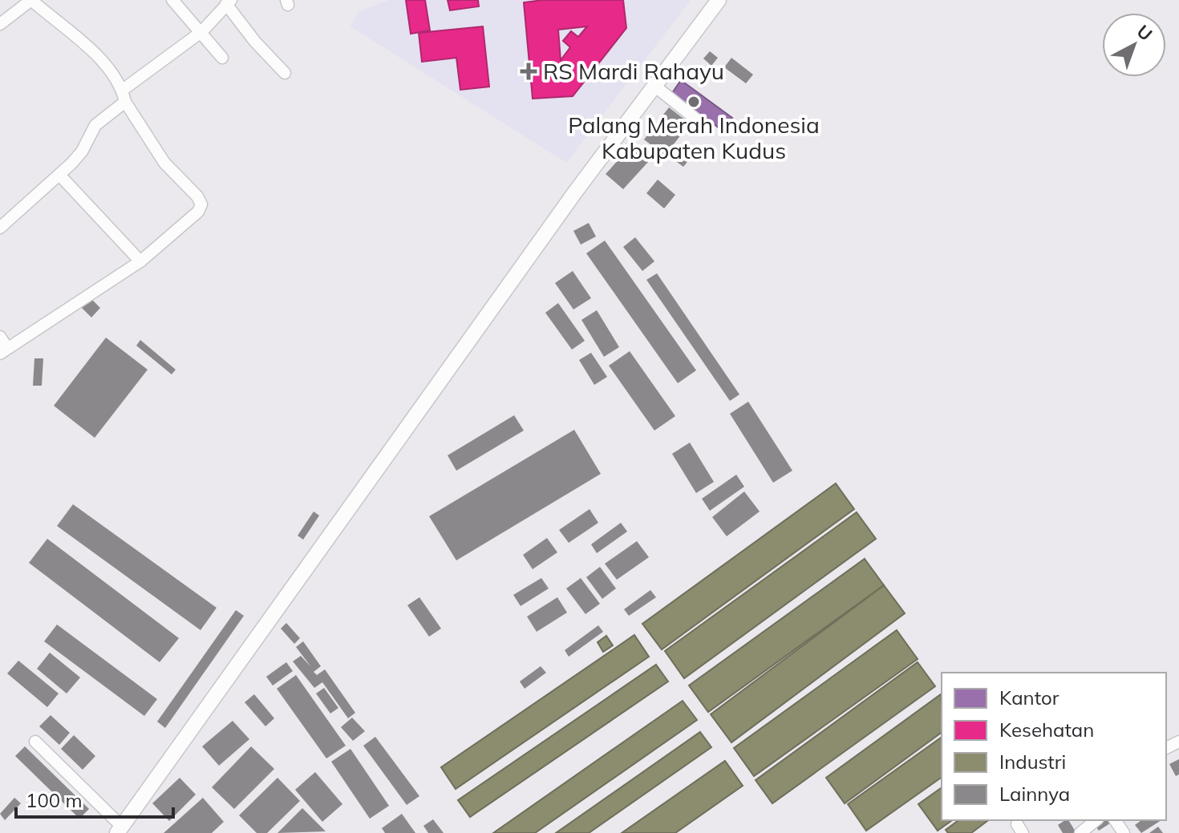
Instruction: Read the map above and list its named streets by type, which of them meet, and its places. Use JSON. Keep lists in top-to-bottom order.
{
  "places": {
    "health": ["RS Mardi Rahayu"],
    "other": ["Palang Merah Indonesia Kabupaten Kudus"]
  },
  "legend": [
    "Kantor",
    "Kesehatan",
    "Industri",
    "Lainnya"
  ],
  "scale_bar": "100 m",
  "north": "top right"
}
